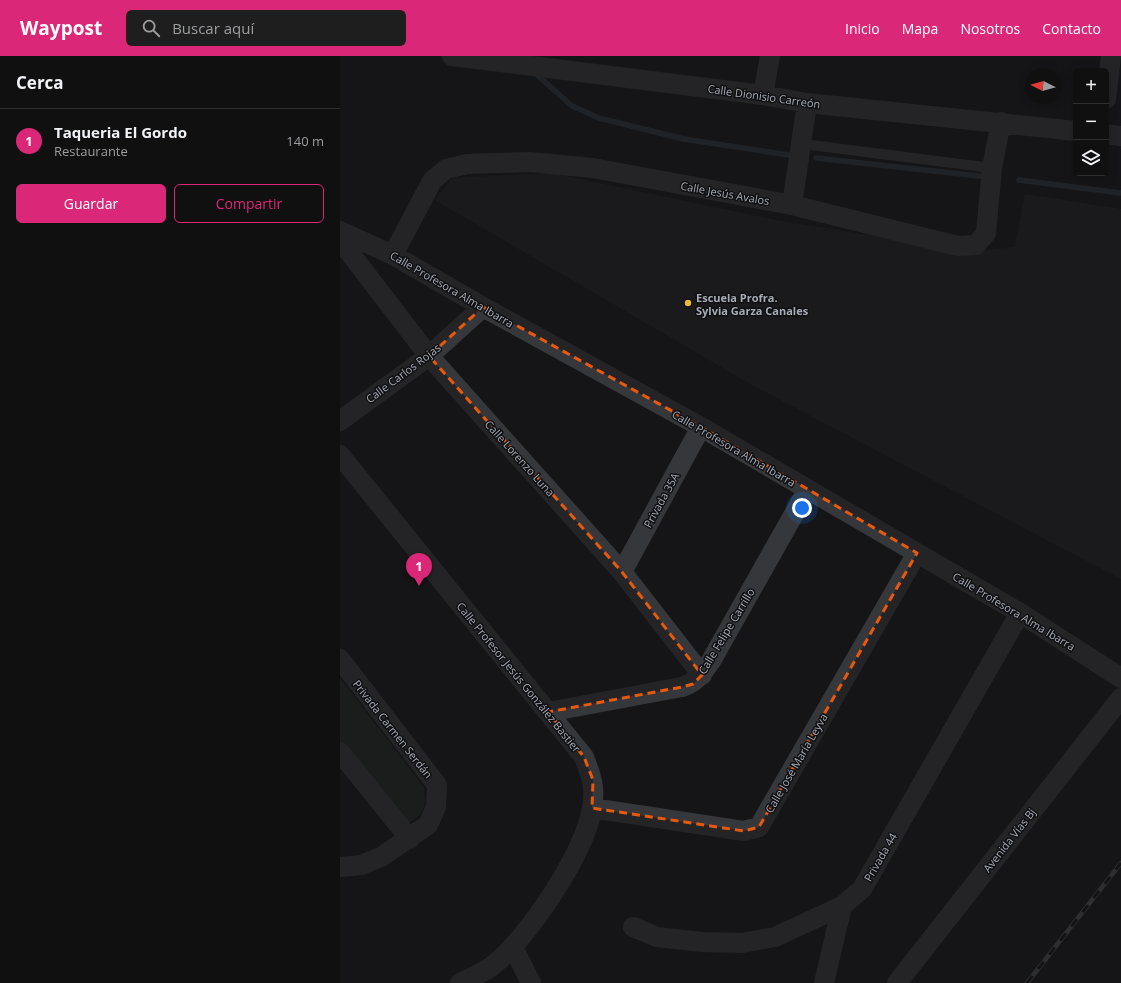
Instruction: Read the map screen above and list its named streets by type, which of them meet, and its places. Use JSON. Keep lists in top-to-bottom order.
{
  "streets": {
    "street": [
      "Calle Dionisio Carreón",
      "Calle Jesús Avalos",
      "Calle Profesora Alma Ibarra",
      "Calle Carlos Rojas",
      "Calle Lorenzo Luna",
      "Privada 35A",
      "Calle Felipe Carrillo",
      "Calle Profesor Jesús González Bastier",
      "Privada Carmen Serdán",
      "Calle José María Leyva",
      "Avenida Vías Bj",
      "Privada 44"
    ]
  },
  "crossings": [
    ["Calle Dionisio Carreón", "Calle Jesús Avalos"],
    ["Calle Jesús Avalos", "Calle Profesora Alma Ibarra"],
    ["Calle Profesora Alma Ibarra", "Calle Carlos Rojas"],
    ["Calle Profesora Alma Ibarra", "Privada 35A"],
    ["Calle Profesora Alma Ibarra", "Calle Felipe Carrillo"],
    ["Calle Profesora Alma Ibarra", "Calle José María Leyva"],
    ["Calle Profesora Alma Ibarra", "Privada 44"],
    ["Calle Carlos Rojas", "Calle Lorenzo Luna"],
    ["Calle Lorenzo Luna", "Privada 35A"],
    ["Calle Lorenzo Luna", "Calle Felipe Carrillo"],
    ["Calle Felipe Carrillo", "Calle Profesor Jesús González Bastier"],
    ["Calle Profesor Jesús González Bastier", "Calle José María Leyva"]
  ],
  "places": ["Escuela Profra. Sylvia Garza Canales"],
  "north": "left",
  "page": {
    "header": "Waypost",
    "search": "Buscar aquí",
    "nav": [
      "Inicio",
      "Mapa",
      "Nosotros",
      "Contacto"
    ],
    "heading": "Cerca",
    "map_buttons": ["+", "−"],
    "list": [
      {
        "mark": "1",
        "name": "Taqueria El Gordo",
        "note": "Restaurante",
        "value": "140 m"
      }
    ],
    "buttons": ["Guardar", "Compartir"],
    "pins": "1"
  }
}
